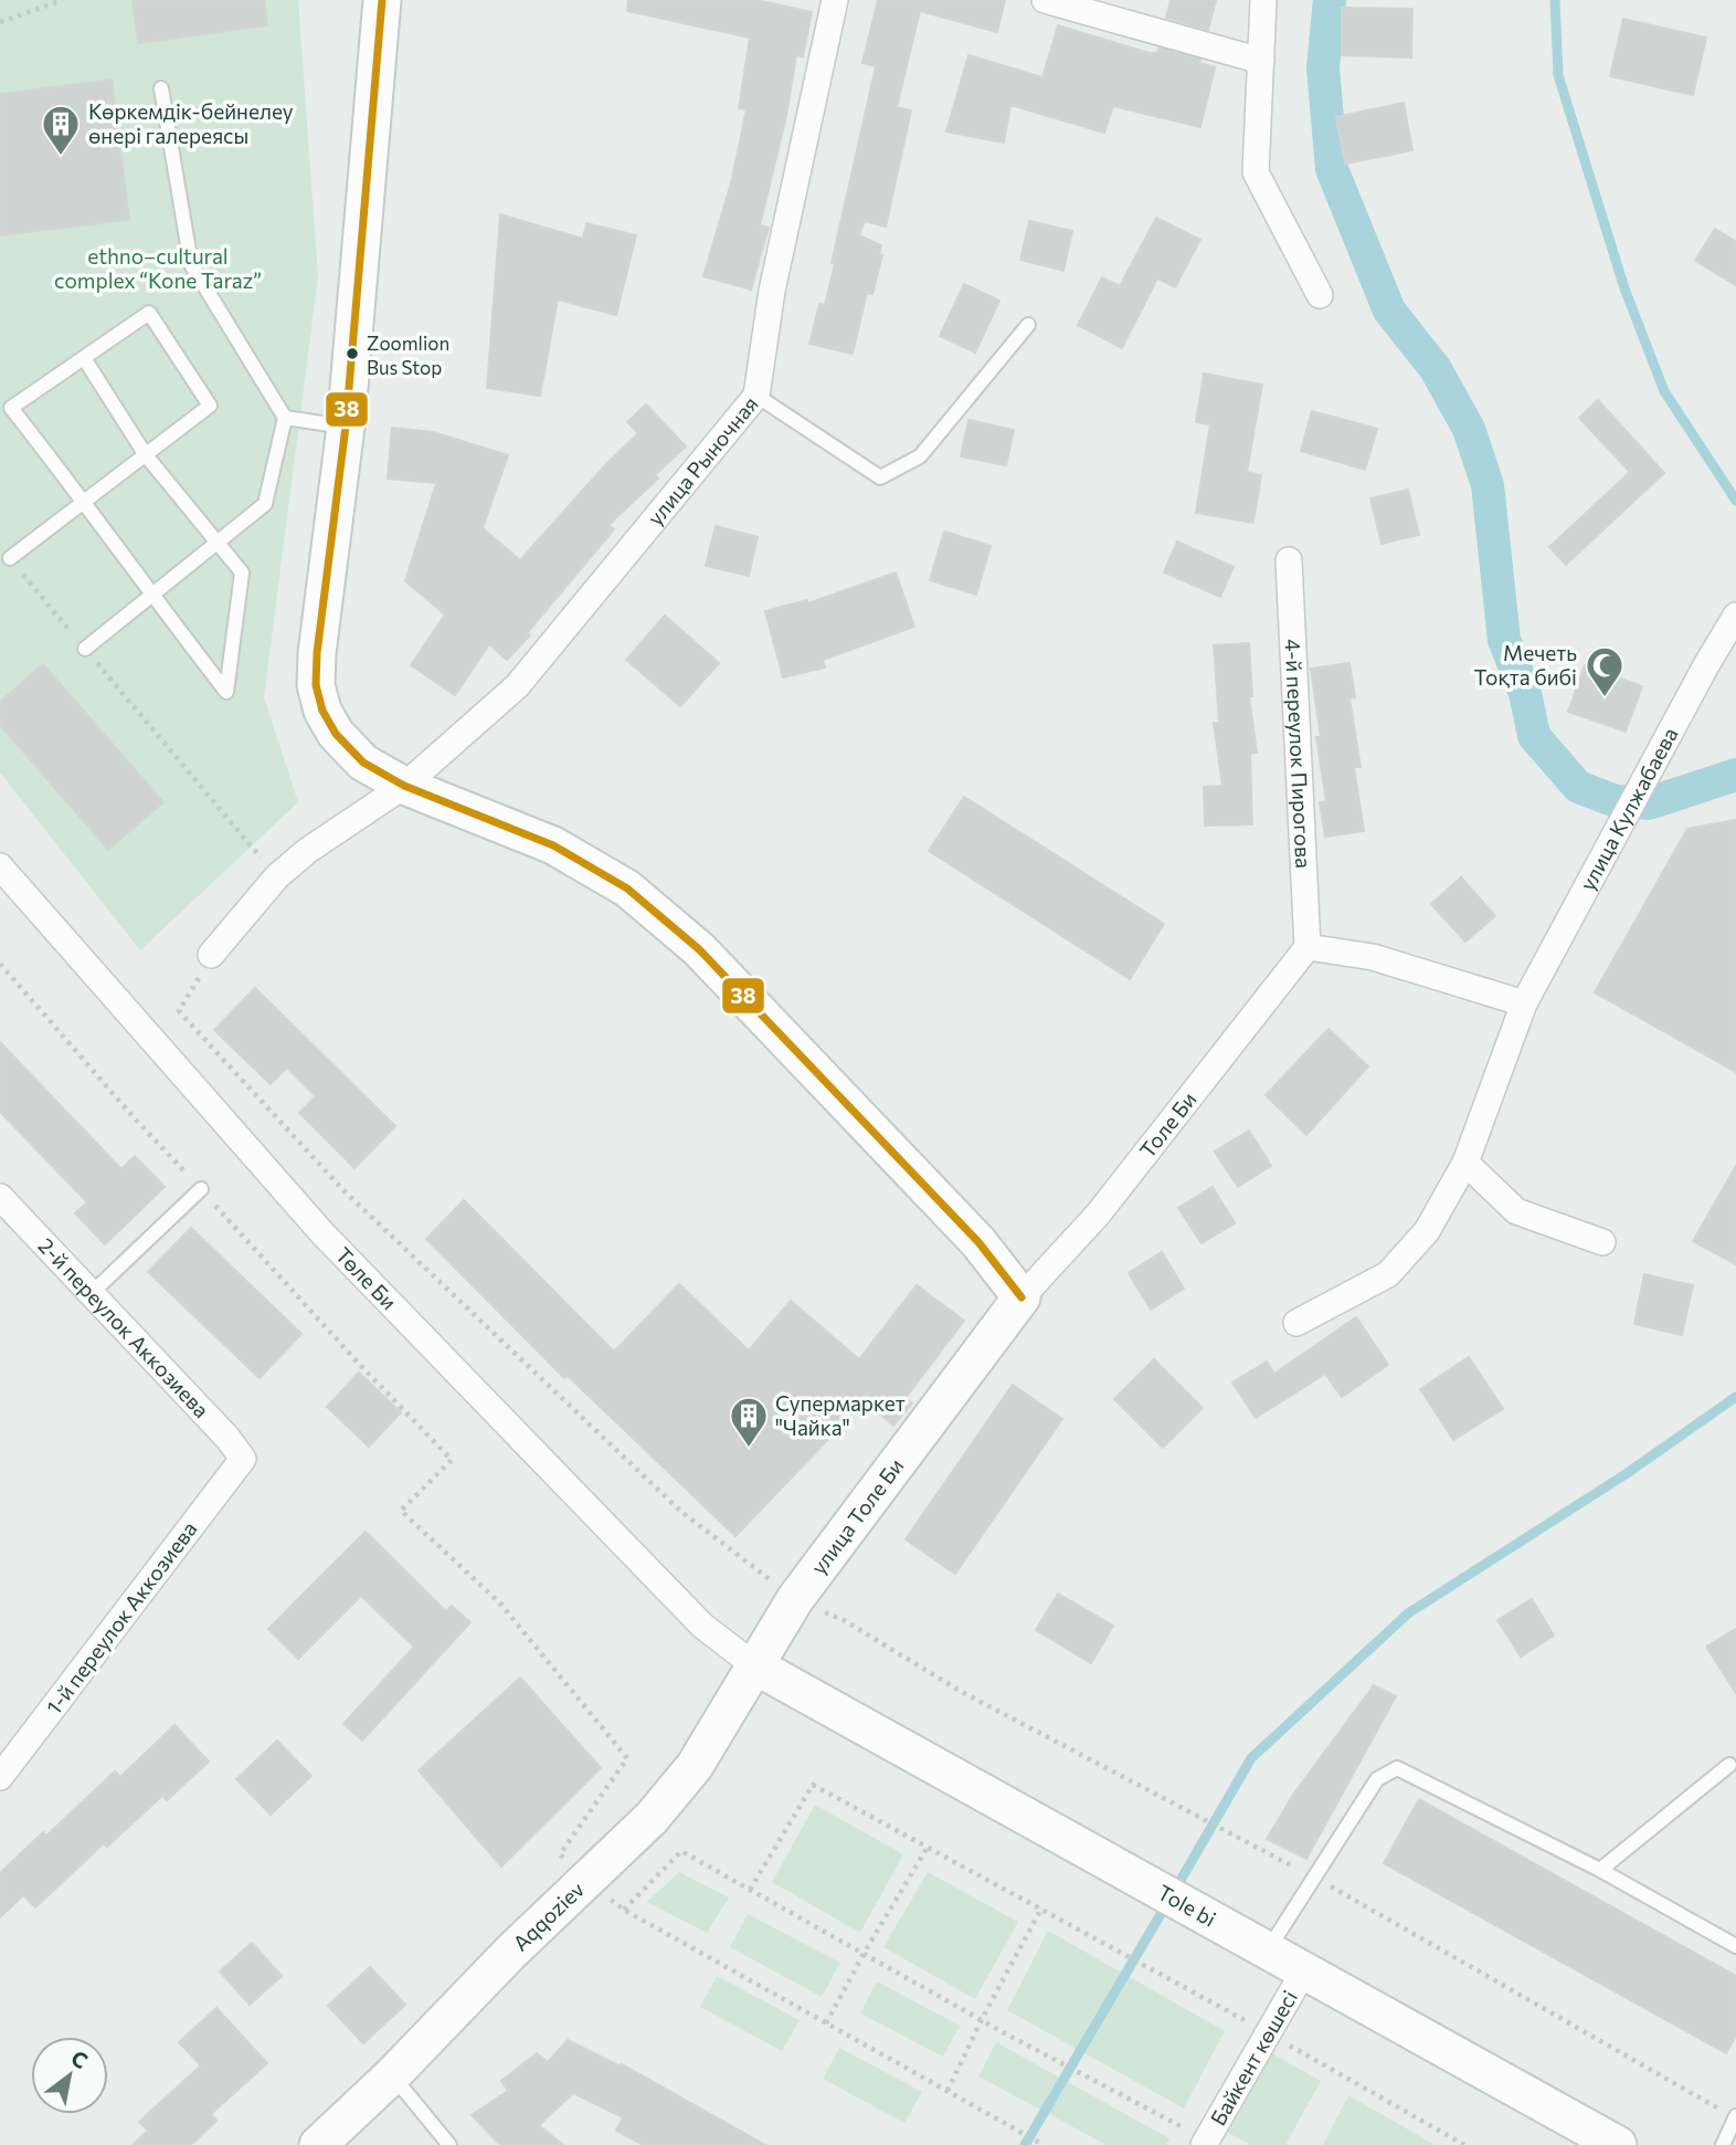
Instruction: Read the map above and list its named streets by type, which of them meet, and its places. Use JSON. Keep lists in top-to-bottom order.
{
  "streets": {
    "main road": ["улица Толе Би", "Tole bi", "Aqqoziev"],
    "street": [
      "улица Рыночная",
      "4-й переулок Пирогова",
      "улица Кулжабаева",
      "Толе Би",
      "Төле Би",
      "2-й переулок Аккозиева",
      "1-й переулок Аккозиева",
      "Байкент көшесі"
    ]
  },
  "crossings": [
    ["4-й переулок Пирогова", "Толе Би"],
    ["Толе Би", "улица Толе Би"],
    ["Төле Би", "улица Толе Би"],
    ["Төле Би", "Tole bi"],
    ["Төле Би", "Aqqoziev"],
    ["2-й переулок Аккозиева", "1-й переулок Аккозиева"],
    ["улица Толе Би", "Tole bi"],
    ["улица Толе Би", "Aqqoziev"],
    ["Tole bi", "Aqqoziev"],
    ["Tole bi", "Байкент көшесі"]
  ],
  "parks": ["ethno–cultural complex “Kone Taraz”"],
  "places": {
    "building": ["Көркемдік-бейнелеу өнері галереясы", "Супермаркет \"Чайка\""],
    "other": ["Zoomlion Bus Stop"],
    "mosque": ["Мечеть Тоқта бибі"]
  },
  "lines": ["transit line 38"],
  "north": "top right"
}
